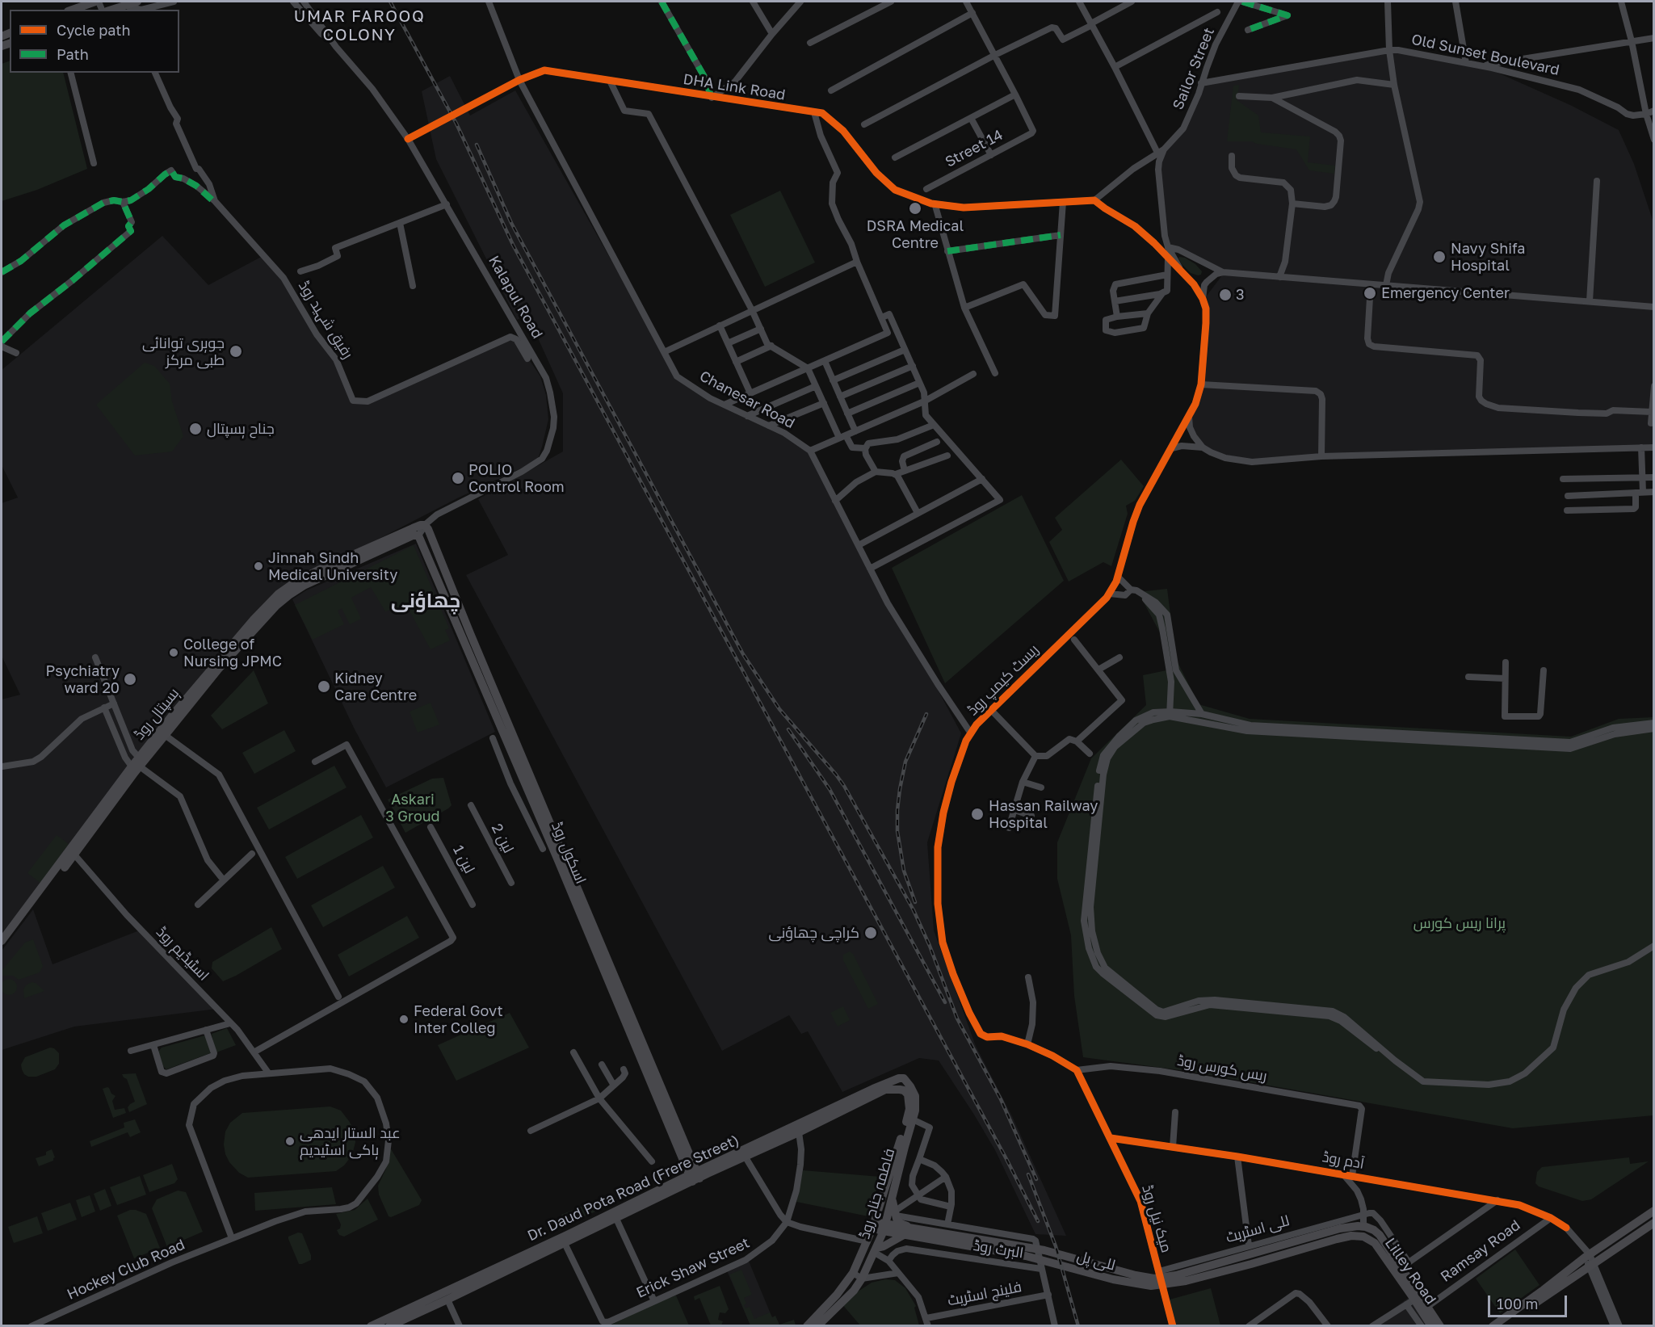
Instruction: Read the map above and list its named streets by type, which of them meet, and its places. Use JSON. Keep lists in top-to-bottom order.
{
  "streets": {
    "main road": [
      "ہسپتال روڈ",
      "اسکول روڈ",
      "Dr. Daud Pota Road (Frere Street)",
      "فاطمہ جناح روڈ",
      "للی پل",
      "Lilley Road"
    ],
    "street": [
      "Old Sunset Boulevard",
      "Sailor Street",
      "DHA Link Road",
      "Street 14",
      "Kalapul Road",
      "رفیق شہید روڈ",
      "Chanesar Road",
      "ریسٹ کیمپ روڈ",
      "لین 2",
      "لین 1",
      "اسٹیڈیم روڈ",
      "ریس کورس روڈ",
      "آدم روڈ",
      "میک نیل روڈ",
      "للی اسٹریٹ",
      "البرٹ روڈ",
      "Ramsay Road",
      "Erick Shaw Street",
      "Hockey Club Road",
      "فلینچ اسٹریٹ"
    ]
  },
  "crossings": [
    ["Old Sunset Boulevard", "Sailor Street"],
    ["Sailor Street", "DHA Link Road"],
    ["DHA Link Road", "Kalapul Road"],
    ["DHA Link Road", "Chanesar Road"],
    ["Kalapul Road", "ہسپتال روڈ"],
    ["Kalapul Road", "اسکول روڈ"],
    ["Chanesar Road", "ریسٹ کیمپ روڈ"],
    ["ہسپتال روڈ", "اسکول روڈ"],
    ["ہسپتال روڈ", "اسٹیڈیم روڈ"],
    ["اسکول روڈ", "Dr. Daud Pota Road (Frere Street)"],
    ["اسٹیڈیم روڈ", "Hockey Club Road"],
    ["ریس کورس روڈ", "آدم روڈ"],
    ["ریس کورس روڈ", "میک نیل روڈ"],
    ["آدم روڈ", "میک نیل روڈ"],
    ["آدم روڈ", "Ramsay Road"],
    ["Dr. Daud Pota Road (Frere Street)", "فاطمہ جناح روڈ"],
    ["Dr. Daud Pota Road (Frere Street)", "Erick Shaw Street"],
    ["میک نیل روڈ", "للی اسٹریٹ"],
    ["البرٹ روڈ", "فلینچ اسٹریٹ"],
    ["Ramsay Road", "Lilley Road"],
    ["للی پل", "Lilley Road"]
  ],
  "districts": ["UMAR FAROOQ COLONY", "چھاؤنی"],
  "parks": ["Askari 3 Groud", "پرانا ریس کورس"],
  "places": [
    "DSRA Medical Centre",
    "Navy Shifa Hospital",
    "Emergency Center",
    "3",
    "جوہری توانائی طبی مرکز",
    "جناح ہسپتال",
    "POLIO Control Room",
    "Jinnah Sindh Medical University",
    "College of Nursing JPMC",
    "Psychiatry ward 20",
    "Kidney Care Centre",
    "Hassan Railway Hospital",
    "کراچی چھاؤنی",
    "Federal Govt Inter Colleg",
    "عبد الستار ایدھی ہاکی اسٹیدیم"
  ],
  "legend": ["Cycle path", "Path"],
  "scale_bar": "100 m"
}
